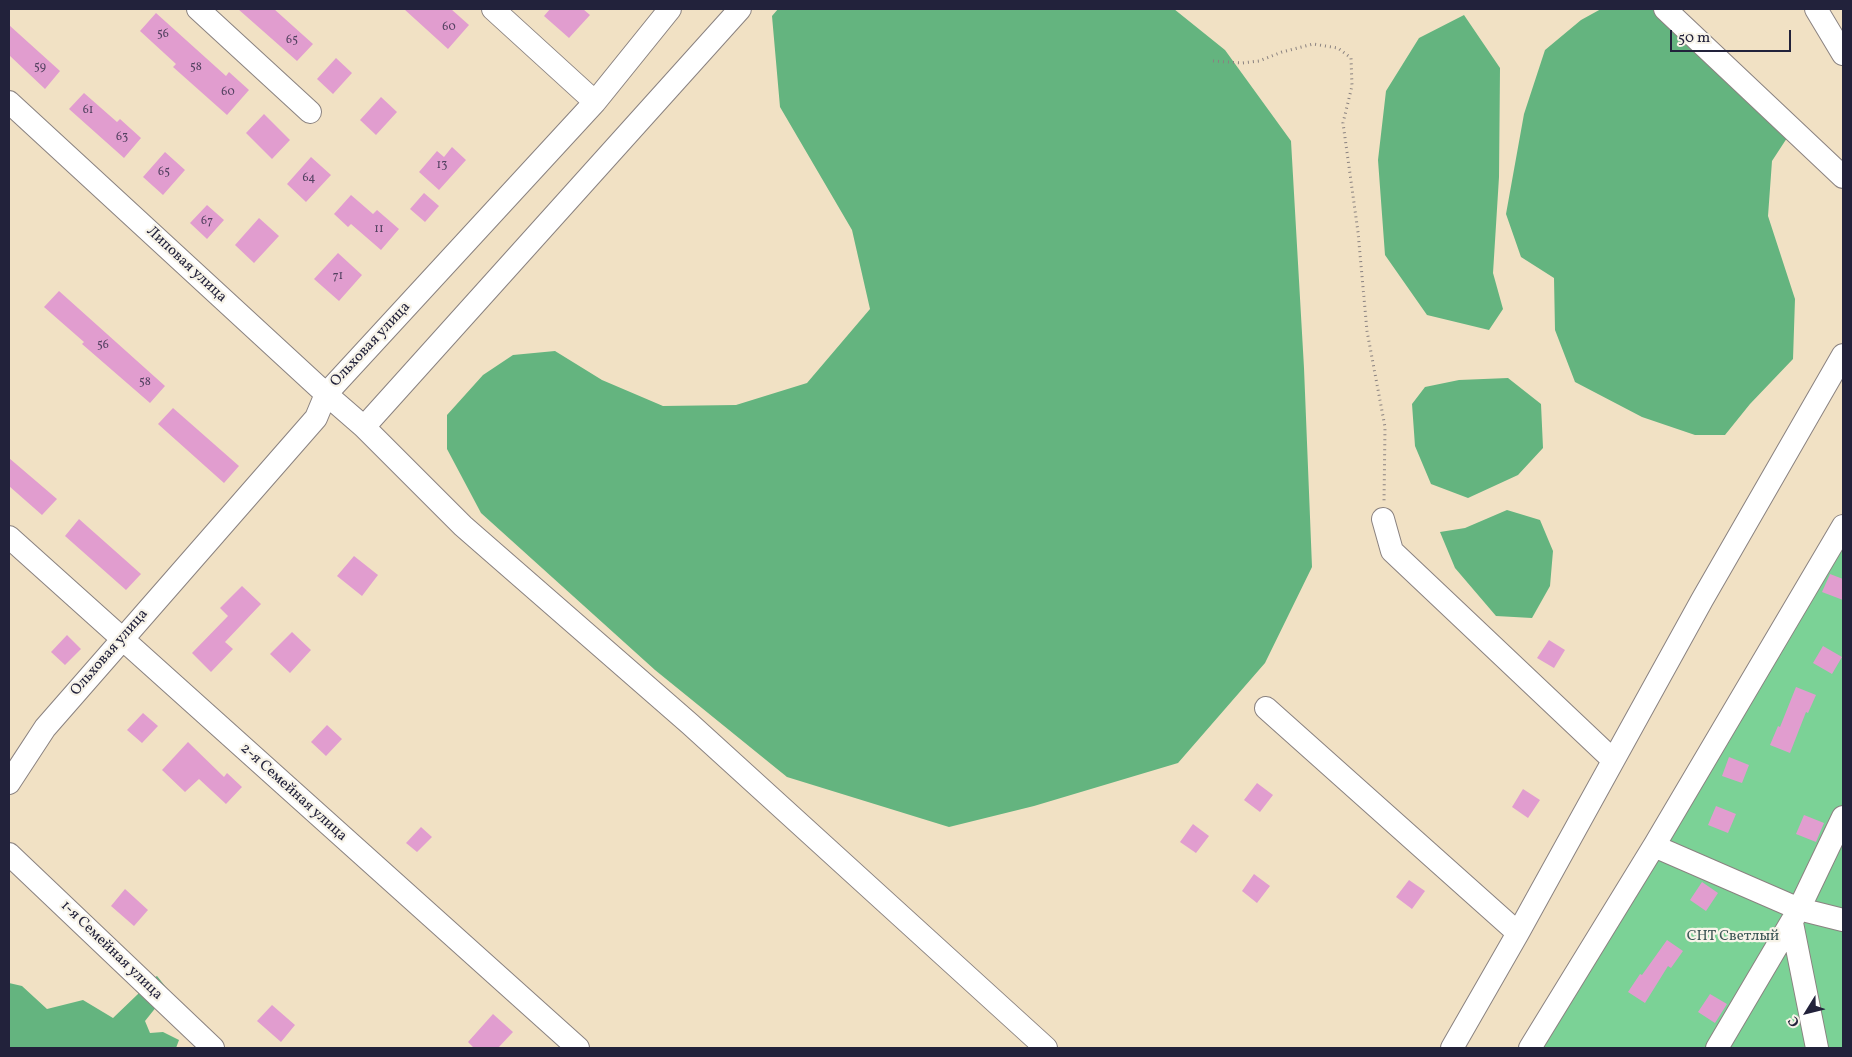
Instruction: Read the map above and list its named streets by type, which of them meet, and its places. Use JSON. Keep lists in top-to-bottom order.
{
  "streets": {
    "street": [
      "Липовая улица",
      "Ольховая улица",
      "2-я Семейная улица",
      "1-я Семейная улица"
    ]
  },
  "crossings": [
    ["Липовая улица", "Ольховая улица"],
    ["Ольховая улица", "2-я Семейная улица"]
  ],
  "parks": ["СНТ Светлый"],
  "house_numbers": [
    "60",
    "56",
    "65",
    "59",
    "58",
    "60",
    "61",
    "63",
    "13",
    "65",
    "64",
    "67",
    "11",
    "71",
    "56",
    "58"
  ],
  "scale_bar": "50 m",
  "north": "bottom left"
}
